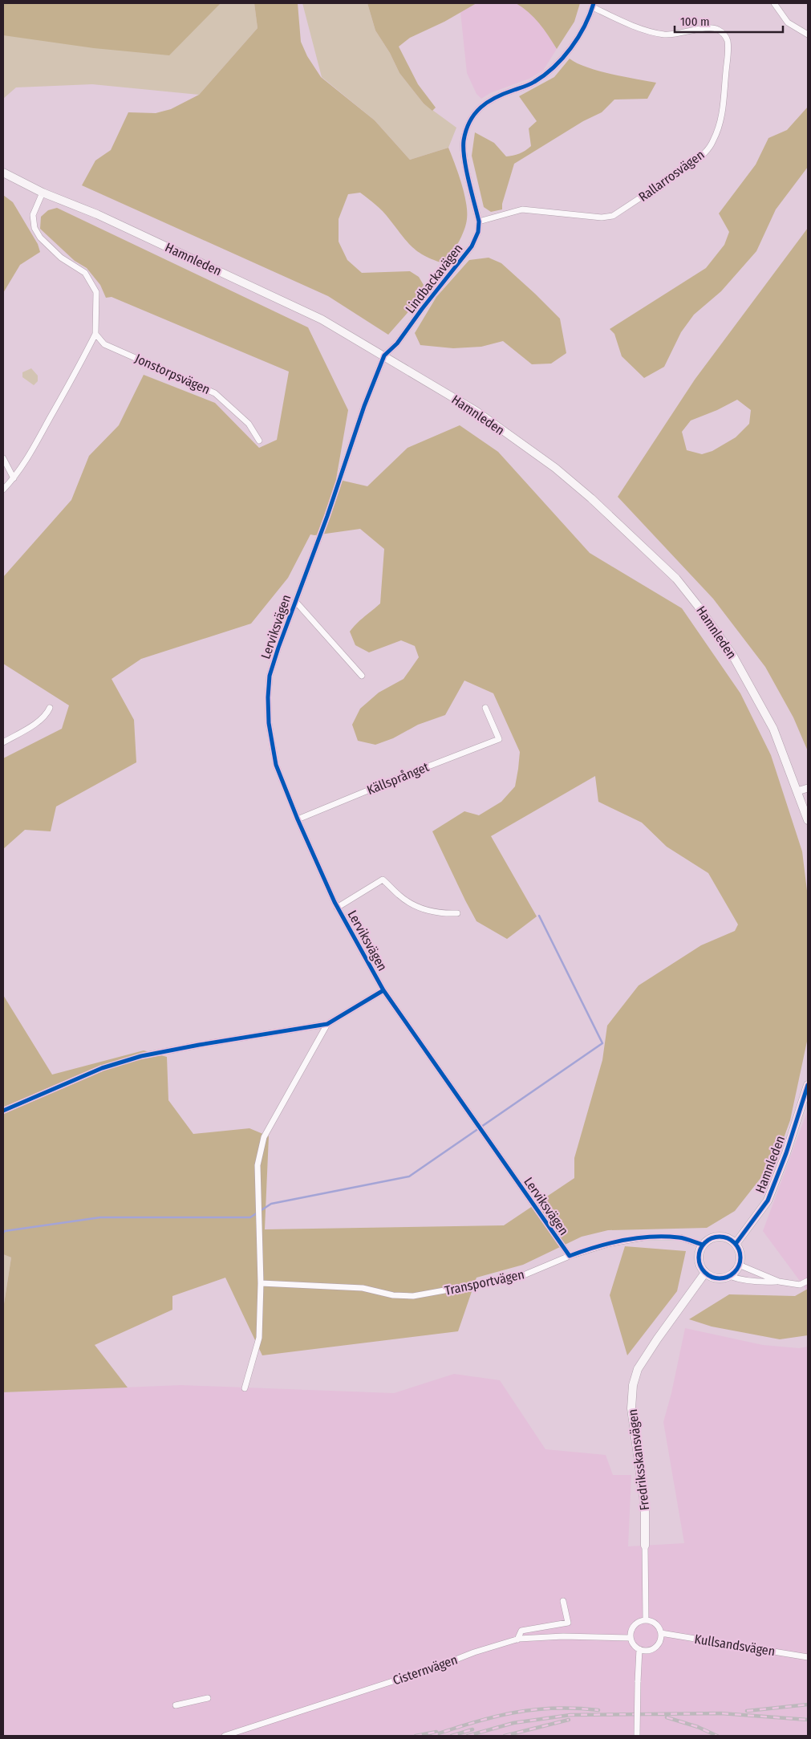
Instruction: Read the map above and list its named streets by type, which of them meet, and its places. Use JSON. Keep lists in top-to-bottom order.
{
  "streets": {
    "main road": ["Hamnleden", "Fredriksskansvägen"],
    "street": [
      "Rallarrosvägen",
      "Lindbackavägen",
      "Jonstorpsvägen",
      "Lerviksvägen",
      "Källsprånget",
      "Transportvägen",
      "Kullsandsvägen",
      "Cisternvägen"
    ]
  },
  "crossings": [
    ["Rallarrosvägen", "Lindbackavägen"],
    ["Hamnleden", "Lindbackavägen"],
    ["Hamnleden", "Lerviksvägen"],
    ["Hamnleden", "Transportvägen"],
    ["Hamnleden", "Fredriksskansvägen"],
    ["Lindbackavägen", "Lerviksvägen"],
    ["Lerviksvägen", "Källsprånget"],
    ["Lerviksvägen", "Transportvägen"],
    ["Transportvägen", "Fredriksskansvägen"],
    ["Fredriksskansvägen", "Kullsandsvägen"],
    ["Fredriksskansvägen", "Cisternvägen"],
    ["Kullsandsvägen", "Cisternvägen"]
  ],
  "scale_bar": "100 m"
}
